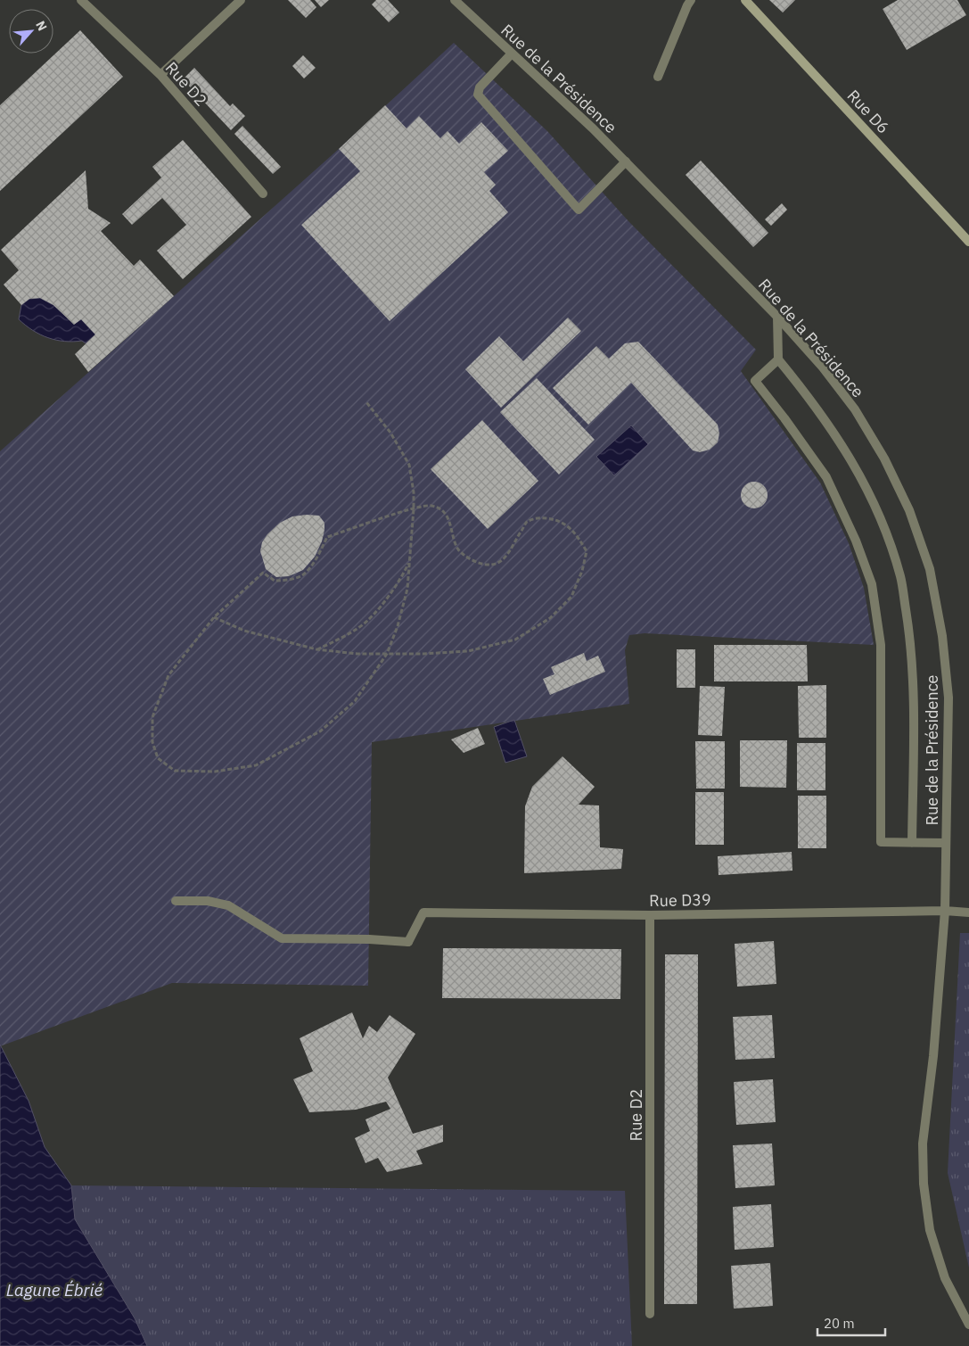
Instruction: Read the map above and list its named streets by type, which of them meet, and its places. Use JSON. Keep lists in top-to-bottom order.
{
  "streets": {
    "street": [
      "Rue de la Présidence",
      "Rue D2",
      "Rue D6",
      "Rue D39"
    ]
  },
  "crossings": [
    ["Rue de la Présidence", "Rue D39"],
    ["Rue D2", "Rue D39"]
  ],
  "water": ["Lagune Ébrié"],
  "scale_bar": "20 m",
  "north": "top right"
}
